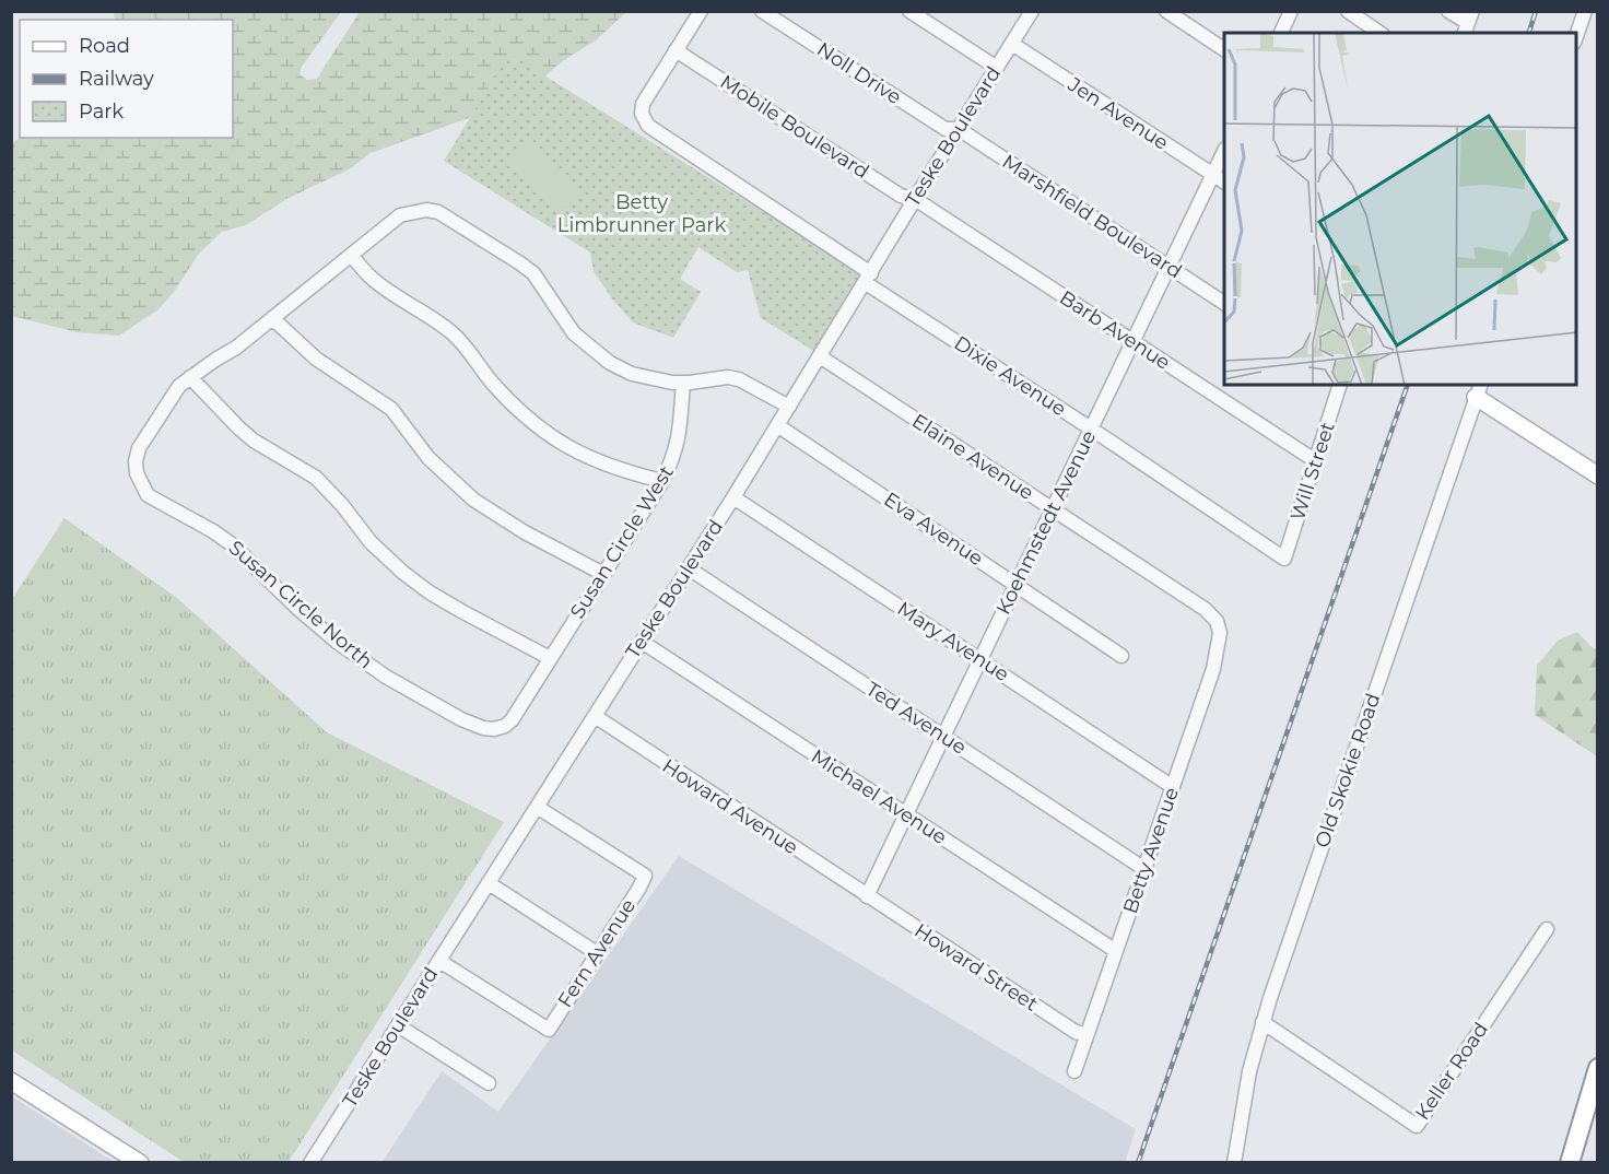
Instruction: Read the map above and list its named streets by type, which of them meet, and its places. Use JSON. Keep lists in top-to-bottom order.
{
  "streets": {
    "street": [
      "Noll Drive",
      "Jen Avenue",
      "Mobile Boulevard",
      "Teske Boulevard",
      "Marshfield Boulevard",
      "Barb Avenue",
      "Dixie Avenue",
      "Elaine Avenue",
      "Will Street",
      "Koehmstedt Avenue",
      "Eva Avenue",
      "Susan Circle West",
      "Susan Circle North",
      "Mary Avenue",
      "Ted Avenue",
      "Old Skokie Road",
      "Michael Avenue",
      "Howard Avenue",
      "Betty Avenue",
      "Fern Avenue",
      "Howard Street",
      "Keller Road"
    ]
  },
  "crossings": [
    ["Noll Drive", "Teske Boulevard"],
    ["Noll Drive", "Marshfield Boulevard"],
    ["Jen Avenue", "Teske Boulevard"],
    ["Jen Avenue", "Koehmstedt Avenue"],
    ["Mobile Boulevard", "Teske Boulevard"],
    ["Mobile Boulevard", "Barb Avenue"],
    ["Mobile Boulevard", "Dixie Avenue"],
    ["Teske Boulevard", "Marshfield Boulevard"],
    ["Teske Boulevard", "Barb Avenue"],
    ["Teske Boulevard", "Dixie Avenue"],
    ["Teske Boulevard", "Elaine Avenue"],
    ["Teske Boulevard", "Eva Avenue"],
    ["Teske Boulevard", "Mary Avenue"],
    ["Teske Boulevard", "Ted Avenue"],
    ["Teske Boulevard", "Michael Avenue"],
    ["Teske Boulevard", "Howard Avenue"],
    ["Teske Boulevard", "Fern Avenue"],
    ["Marshfield Boulevard", "Koehmstedt Avenue"],
    ["Barb Avenue", "Will Street"],
    ["Barb Avenue", "Koehmstedt Avenue"],
    ["Dixie Avenue", "Will Street"],
    ["Dixie Avenue", "Koehmstedt Avenue"],
    ["Elaine Avenue", "Koehmstedt Avenue"],
    ["Elaine Avenue", "Betty Avenue"],
    ["Koehmstedt Avenue", "Eva Avenue"],
    ["Koehmstedt Avenue", "Mary Avenue"],
    ["Koehmstedt Avenue", "Ted Avenue"],
    ["Koehmstedt Avenue", "Michael Avenue"],
    ["Koehmstedt Avenue", "Howard Avenue"],
    ["Koehmstedt Avenue", "Howard Street"],
    ["Susan Circle West", "Susan Circle North"],
    ["Mary Avenue", "Betty Avenue"],
    ["Ted Avenue", "Betty Avenue"],
    ["Old Skokie Road", "Keller Road"],
    ["Michael Avenue", "Betty Avenue"],
    ["Howard Avenue", "Howard Street"],
    ["Betty Avenue", "Howard Street"]
  ],
  "parks": ["Betty Limbrunner Park"],
  "legend": ["Road", "Railway", "Park"]
}
